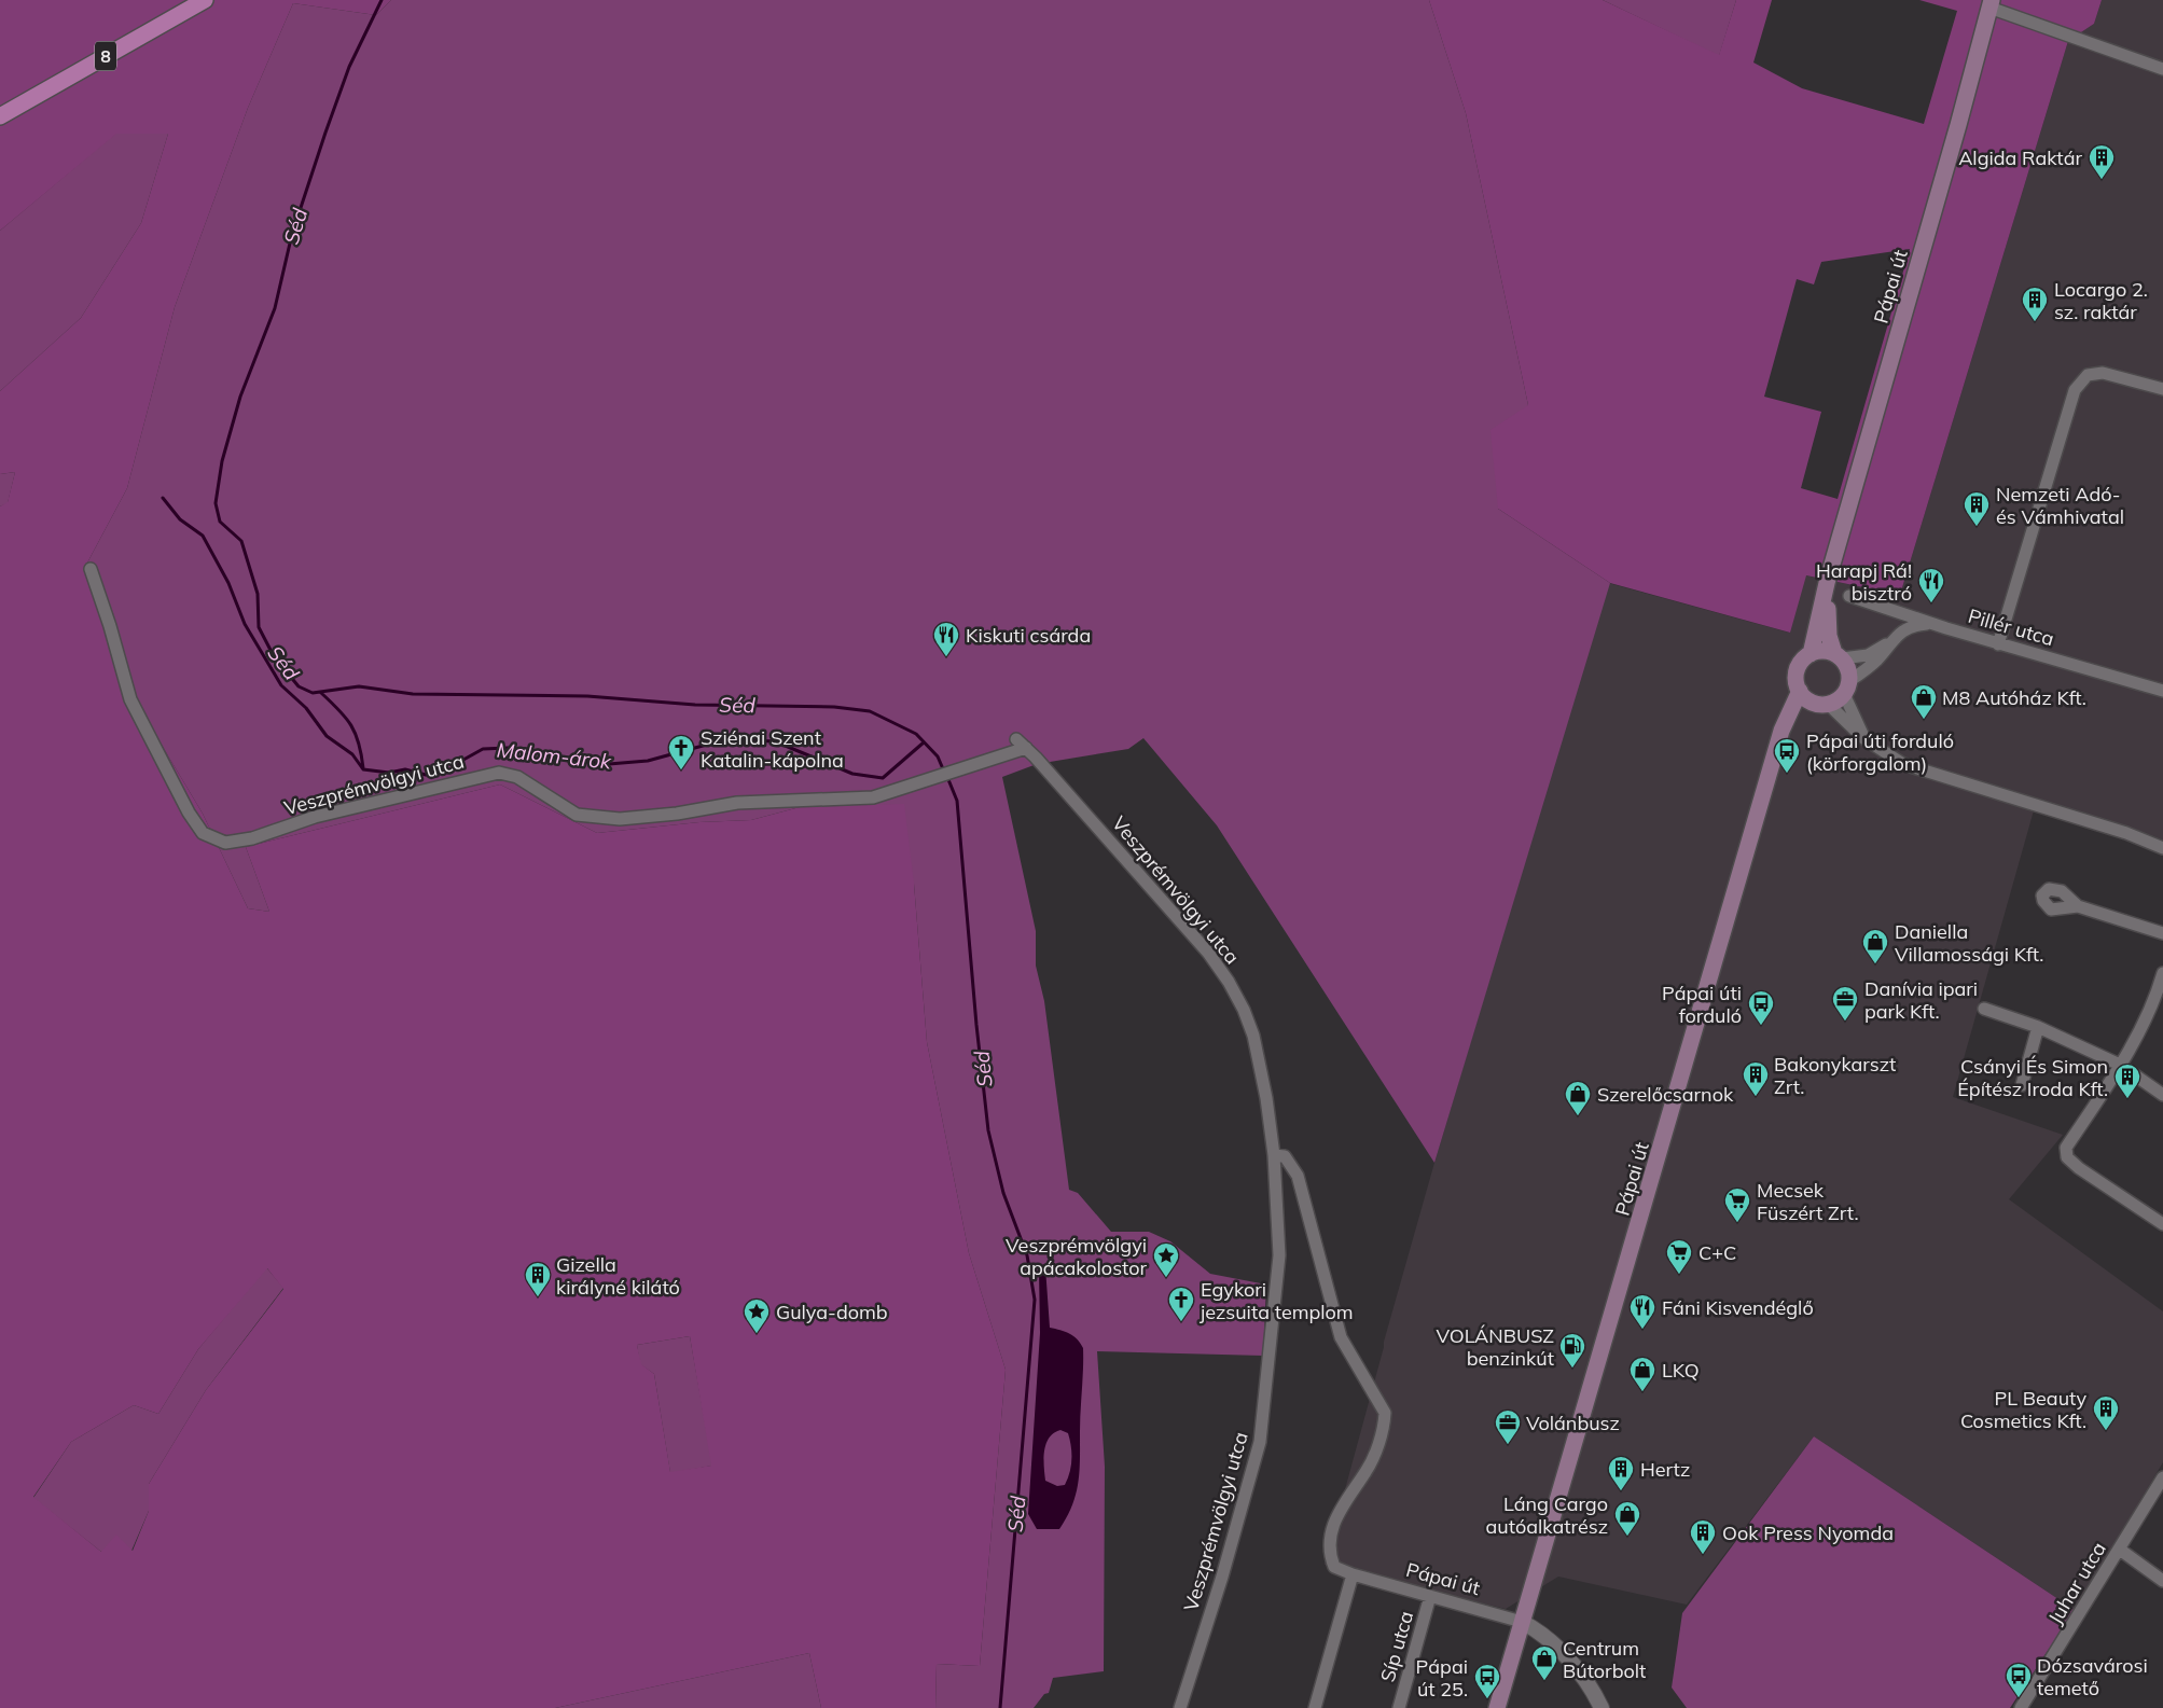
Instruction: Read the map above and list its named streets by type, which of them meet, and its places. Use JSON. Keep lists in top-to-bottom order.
{
  "streets": {
    "main road": ["8", "Pápai út"],
    "street": [
      "Pillér utca",
      "Veszprémvölgyi utca",
      "Juhar utca",
      "Síp utca"
    ]
  },
  "crossings": [
    ["Pápai út", "Síp utca"]
  ],
  "water": ["Séd", "Malom-árok"],
  "places": {
    "building": [
      "Algida Raktár",
      "Locargo 2. sz. raktár",
      "Nemzeti Adó- és Vámhivatal",
      "Bakonykarszt Zrt.",
      "Csányi És Simon Építész Iroda Kft.",
      "Gizella királyné kilátó",
      "PL Beauty Cosmetics Kft.",
      "Hertz",
      "Ook Press Nyomda"
    ],
    "restaurant": ["Harapj Rá! bisztró", "Kiskuti csárda", "Fáni Kisvendéglő"],
    "shop": [
      "M8 Autóház Kft.",
      "Daniella Villamossági Kft.",
      "Szerelőcsarnok",
      "LKQ",
      "Láng Cargo autóalkatrész",
      "Centrum Bútorbolt"
    ],
    "church": ["Sziénai Szent Katalin-kápolna", "Egykori jezsuita templom"],
    "bus stop": [
      "Pápai úti forduló (körforgalom)",
      "Pápai úti forduló",
      "Dózsavárosi temető",
      "Pápai út 25."
    ],
    "office": ["Danívia ipari park Kft.", "Volánbusz"],
    "supermarket": ["Mecsek Füszért Zrt.", "C+C"],
    "place": ["Veszprémvölgyi apácakolostor", "Gulya-domb"],
    "fuel station": ["VOLÁNBUSZ benzinkút"]
  }
}
